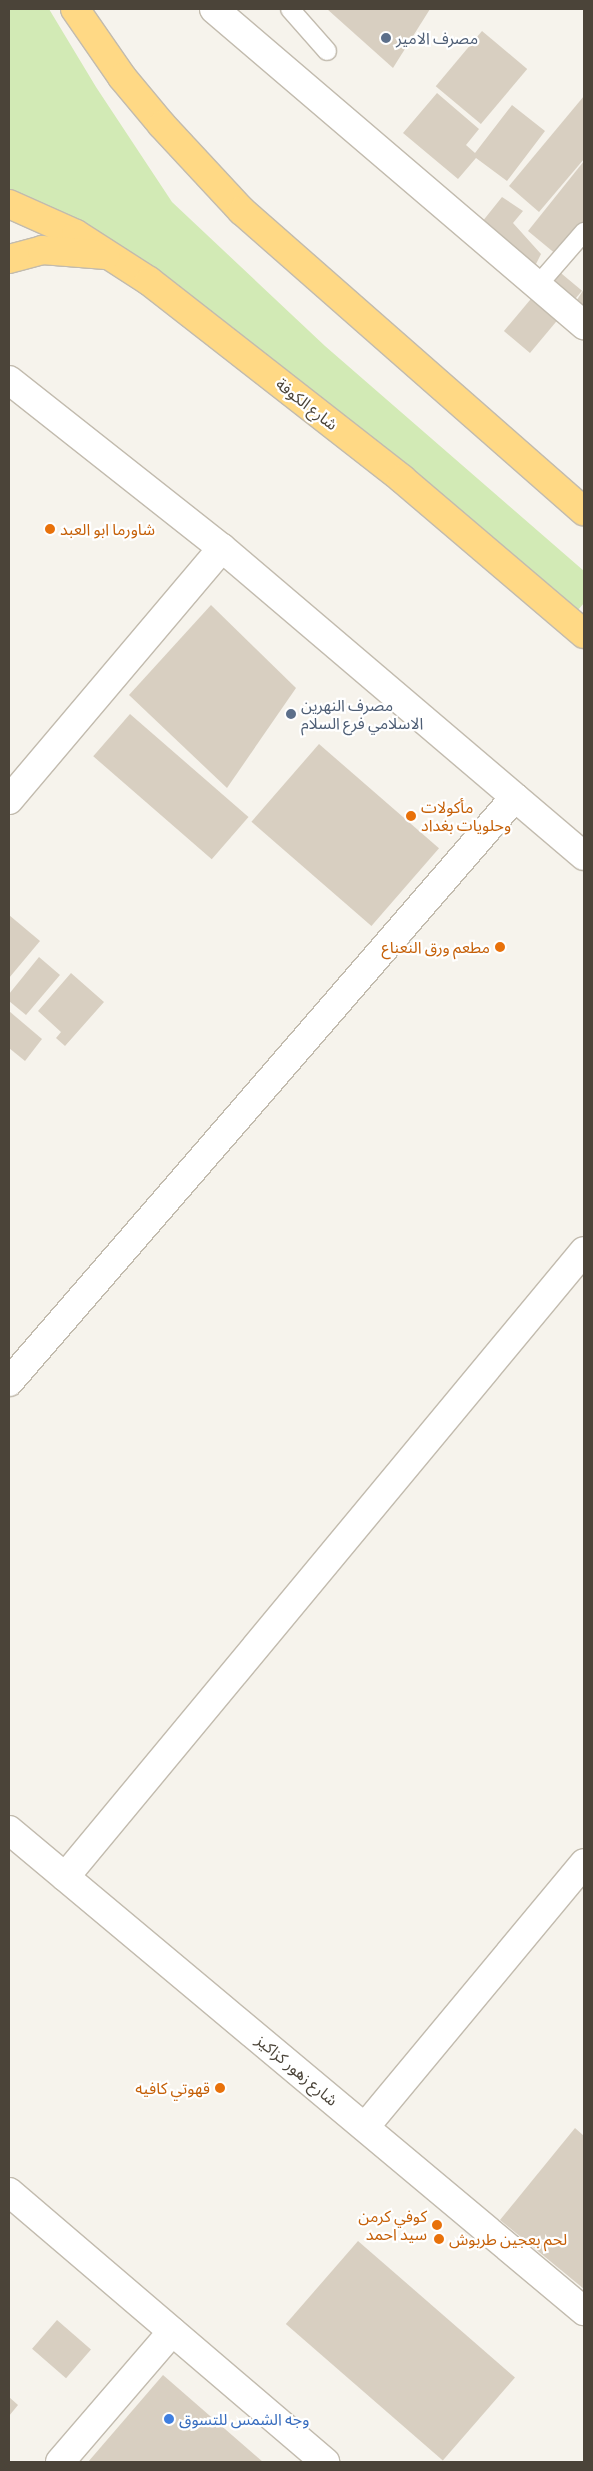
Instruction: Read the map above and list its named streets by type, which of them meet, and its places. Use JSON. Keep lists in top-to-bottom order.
{
  "streets": {
    "highway": ["شارع الكوفة"],
    "street": ["شارع زهور كزاكيز"]
  },
  "places": [
    "مصرف الامير",
    "شاورما ابو العبد",
    "مصرف النهرين الاسلامي فرع السلام",
    "مأكولات وحلويات بغداد",
    "مطعم ورق النعناع",
    "قهوتي كافيه",
    "كوفي كرمن سيد احمد",
    "لحم بعجين طربوش",
    "وجه الشمس للتسوق"
  ]
}
